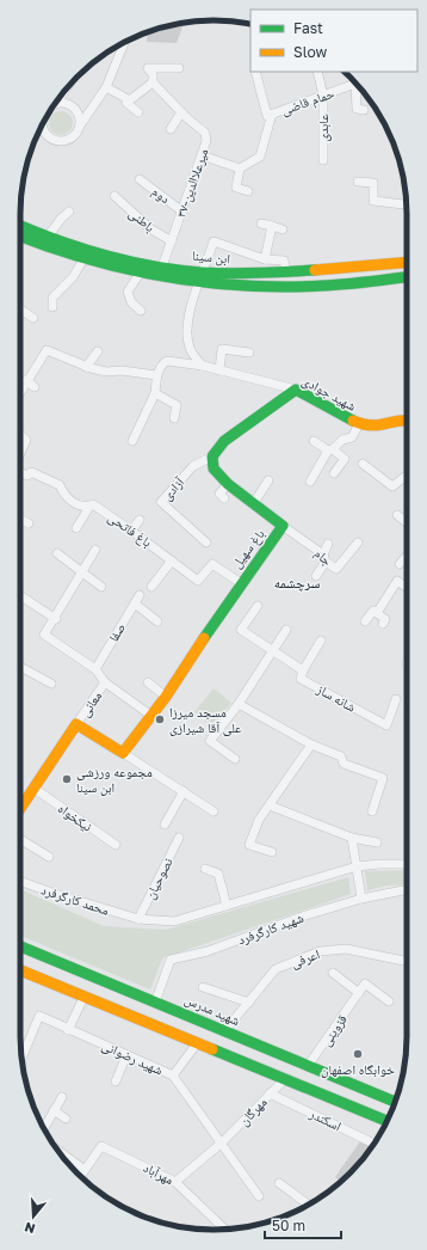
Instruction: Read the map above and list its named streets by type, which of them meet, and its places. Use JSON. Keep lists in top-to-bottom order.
{
  "streets": {
    "main road": [
      "ابن سینا",
      "شهید جوادی",
      "باغ سهیل",
      "شهید مدرس"
    ],
    "street": [
      "حمام قاضی",
      "عابدی",
      "۳۷-میرعلاالدین",
      "دوم",
      "باطنی",
      "آزادی",
      "باغ فاتحی",
      "جام",
      "صفا",
      "شانه ساز",
      "معانی",
      "نیکخواه",
      "نصوحیان",
      "محمد کارگرفرد",
      "شهید کارگرفرد",
      "اعرفی",
      "قزوینی",
      "شهید رضوانی",
      "مهرگان",
      "اسکندر",
      "مهرآباد"
    ]
  },
  "crossings": [
    ["حمام قاضی", "عابدی"],
    ["۳۷-میرعلاالدین", "دوم"],
    ["۳۷-میرعلاالدین", "باطنی"],
    ["۳۷-میرعلاالدین", "ابن سینا"],
    ["آزادی", "باغ سهیل"],
    ["باغ فاتحی", "باغ سهیل"],
    ["باغ سهیل", "جام"],
    ["نصوحیان", "محمد کارگرفرد"],
    ["شهید کارگرفرد", "شهید مدرس"],
    ["اعرفی", "شهید مدرس"],
    ["شهید مدرس", "قزوینی"],
    ["شهید رضوانی", "مهرگان"],
    ["مهرگان", "اسکندر"],
    ["مهرگان", "مهرآباد"]
  ],
  "districts": ["سرچشمه"],
  "places": ["مسجد میرزا علی آقا شیرازی", "مجموعه ورزشی ابن سینا", "خوابگاه اصفهان"],
  "legend": ["Fast", "Slow"],
  "scale_bar": "50 m",
  "north": "bottom"
}
